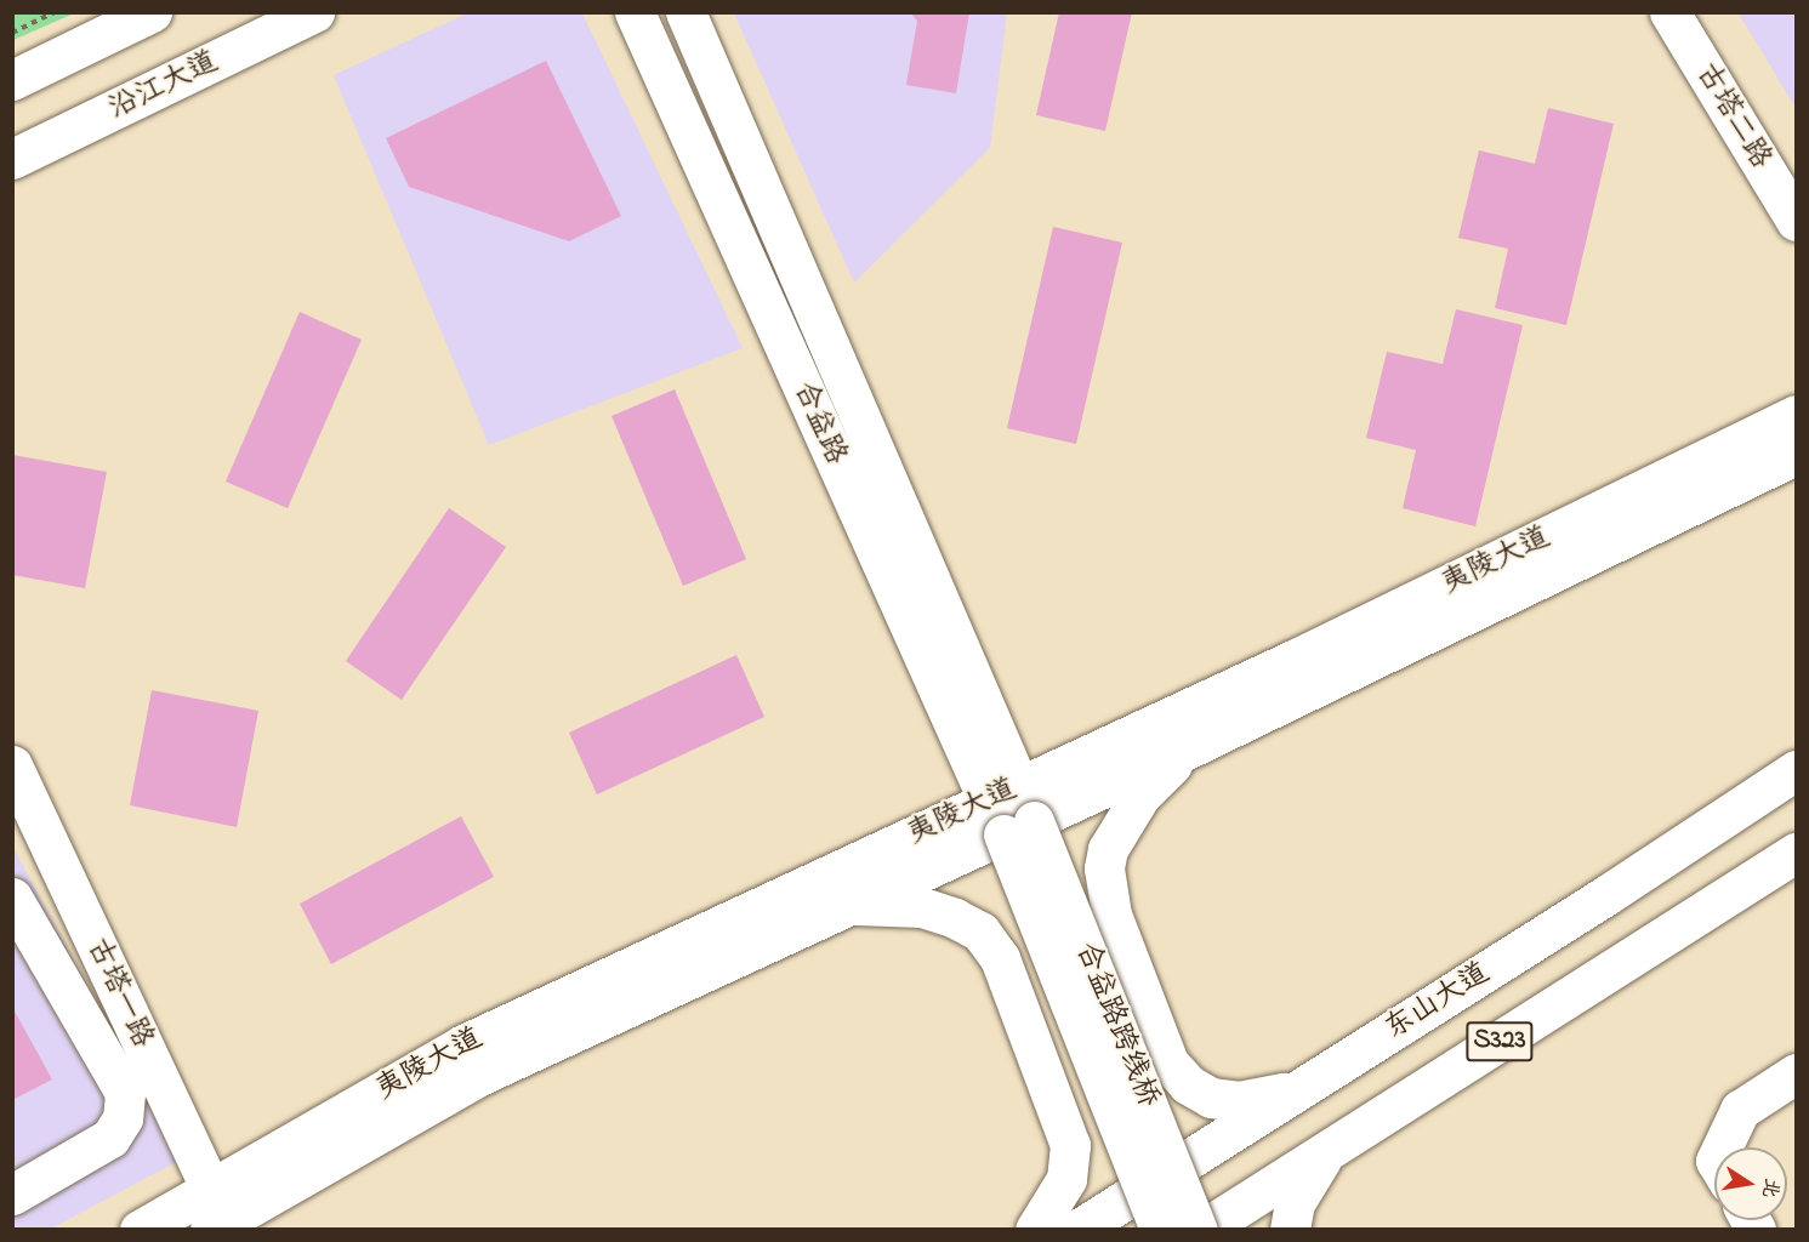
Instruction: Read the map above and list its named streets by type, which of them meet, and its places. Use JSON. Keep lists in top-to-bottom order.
{
  "streets": {
    "main road": [
      "沿江大道",
      "古塔二路",
      "合益路",
      "夷陵大道",
      "古塔一路",
      "东山大道",
      "合益路跨线桥",
      "S323"
    ]
  },
  "crossings": [
    ["合益路", "夷陵大道"],
    ["合益路", "合益路跨线桥"],
    ["夷陵大道", "古塔一路"],
    ["夷陵大道", "合益路跨线桥"],
    ["合益路跨线桥", "S323"]
  ],
  "north": "right"
}
